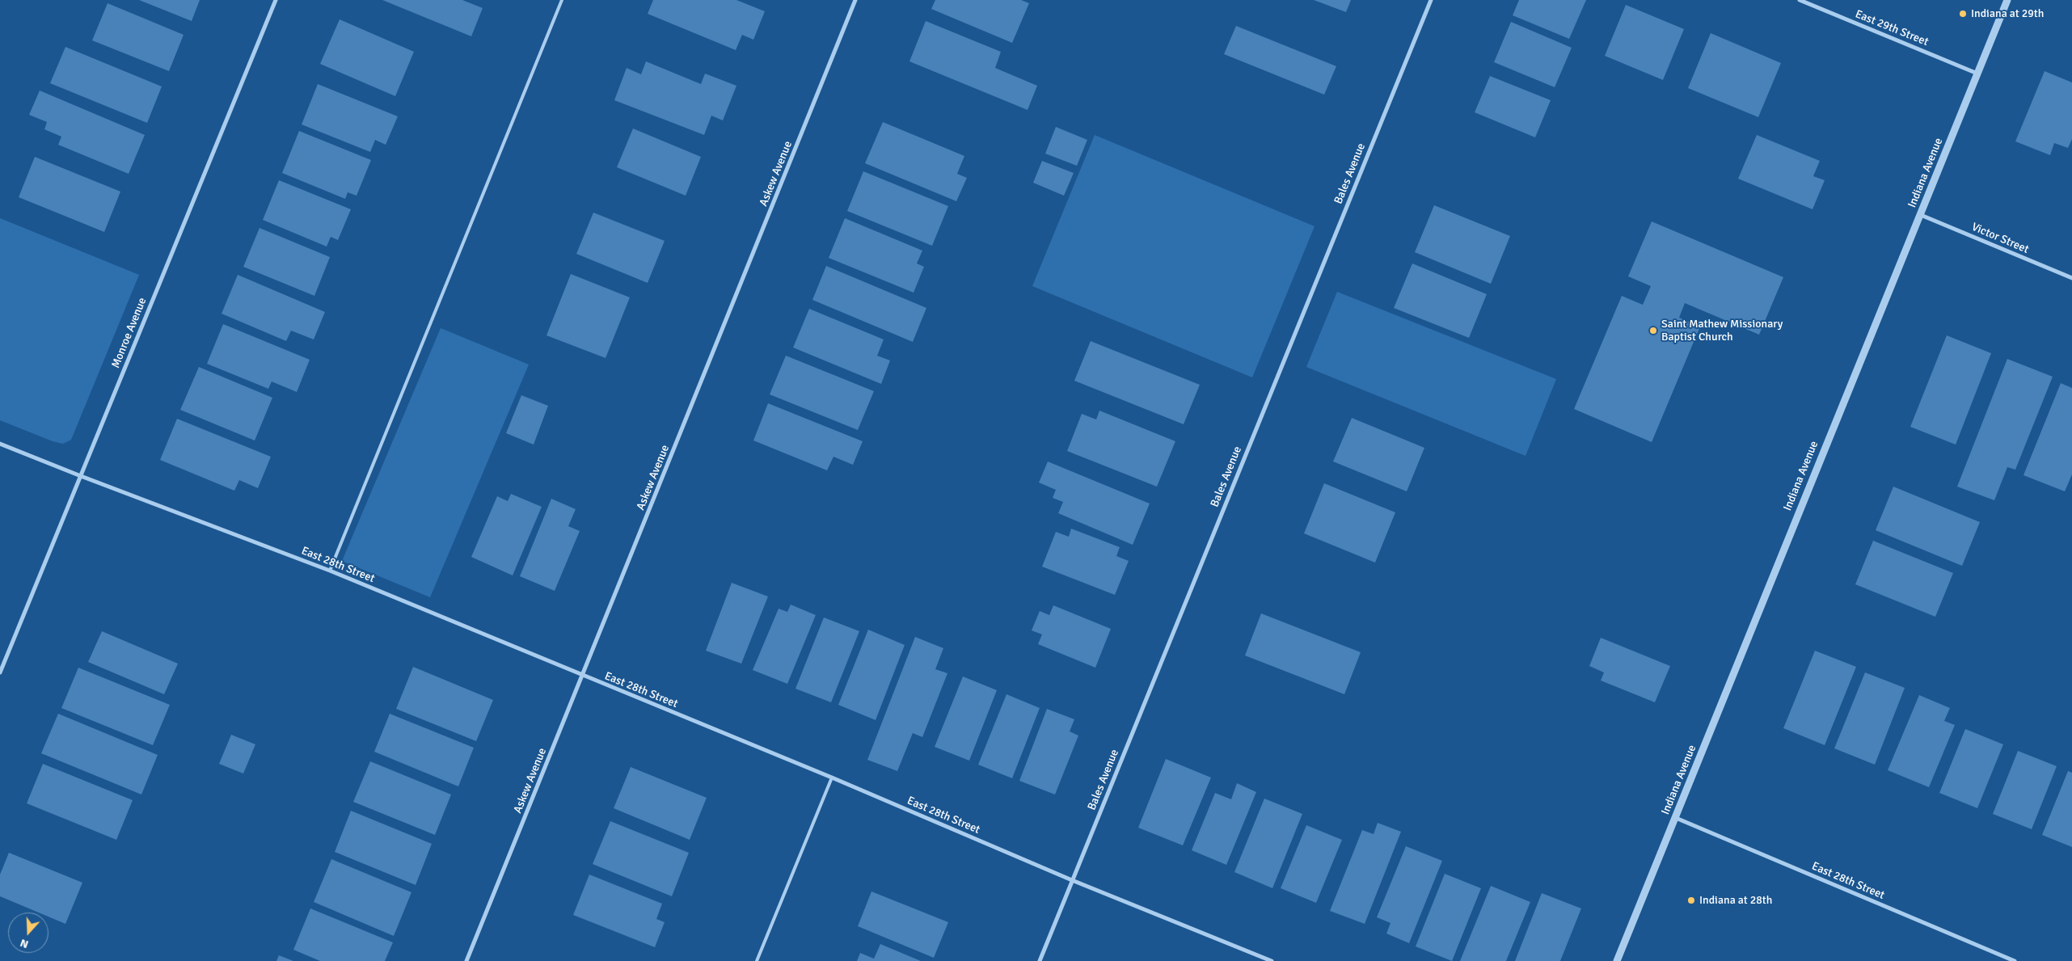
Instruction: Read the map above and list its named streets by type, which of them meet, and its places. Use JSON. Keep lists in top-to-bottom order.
{
  "streets": {
    "street": [
      "East 29th Street",
      "Indiana Avenue",
      "Askew Avenue",
      "Bales Avenue",
      "Victor Street",
      "Monroe Avenue",
      "East 28th Street"
    ]
  },
  "crossings": [
    ["East 29th Street", "Indiana Avenue"],
    ["Indiana Avenue", "Victor Street"],
    ["Indiana Avenue", "East 28th Street"],
    ["Askew Avenue", "East 28th Street"],
    ["Bales Avenue", "East 28th Street"],
    ["Monroe Avenue", "East 28th Street"]
  ],
  "places": ["Indiana at 29th", "Saint Mathew Missionary Baptist Church", "Indiana at 28th"],
  "north": "bottom"
}
